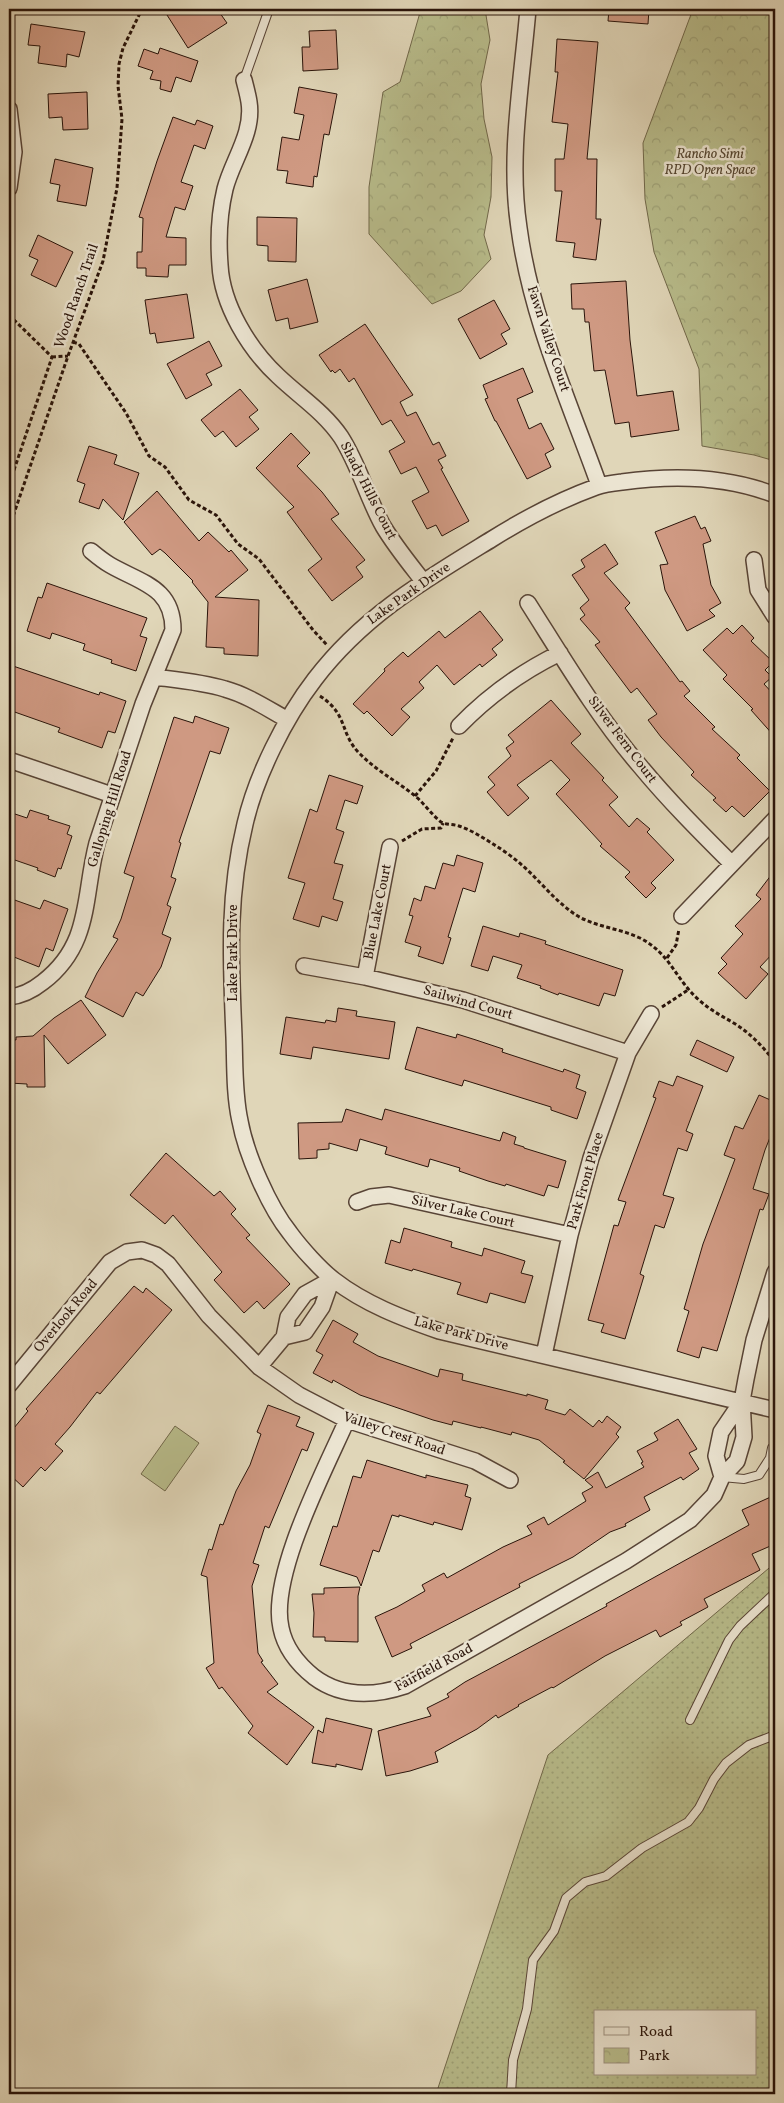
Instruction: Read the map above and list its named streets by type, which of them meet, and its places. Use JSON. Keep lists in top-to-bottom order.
{
  "streets": {
    "street": [
      "Fawn Valley Court",
      "Shady Hills Court",
      "Lake Park Drive",
      "Silver Fern Court",
      "Galloping Hill Road",
      "Blue Lake Court",
      "Sailwind Court",
      "Park Front Place",
      "Silver Lake Court",
      "Overlook Road",
      "Valley Crest Road",
      "Fairfield Road"
    ],
    "path": ["Wood Ranch Trail"]
  },
  "crossings": [
    ["Fawn Valley Court", "Lake Park Drive"],
    ["Shady Hills Court", "Lake Park Drive"],
    ["Lake Park Drive", "Park Front Place"],
    ["Lake Park Drive", "Fairfield Road"],
    ["Blue Lake Court", "Sailwind Court"],
    ["Sailwind Court", "Park Front Place"],
    ["Park Front Place", "Silver Lake Court"],
    ["Overlook Road", "Valley Crest Road"],
    ["Valley Crest Road", "Fairfield Road"]
  ],
  "parks": ["Rancho Simi RPD Open Space"],
  "legend": ["Road", "Park"]
}
